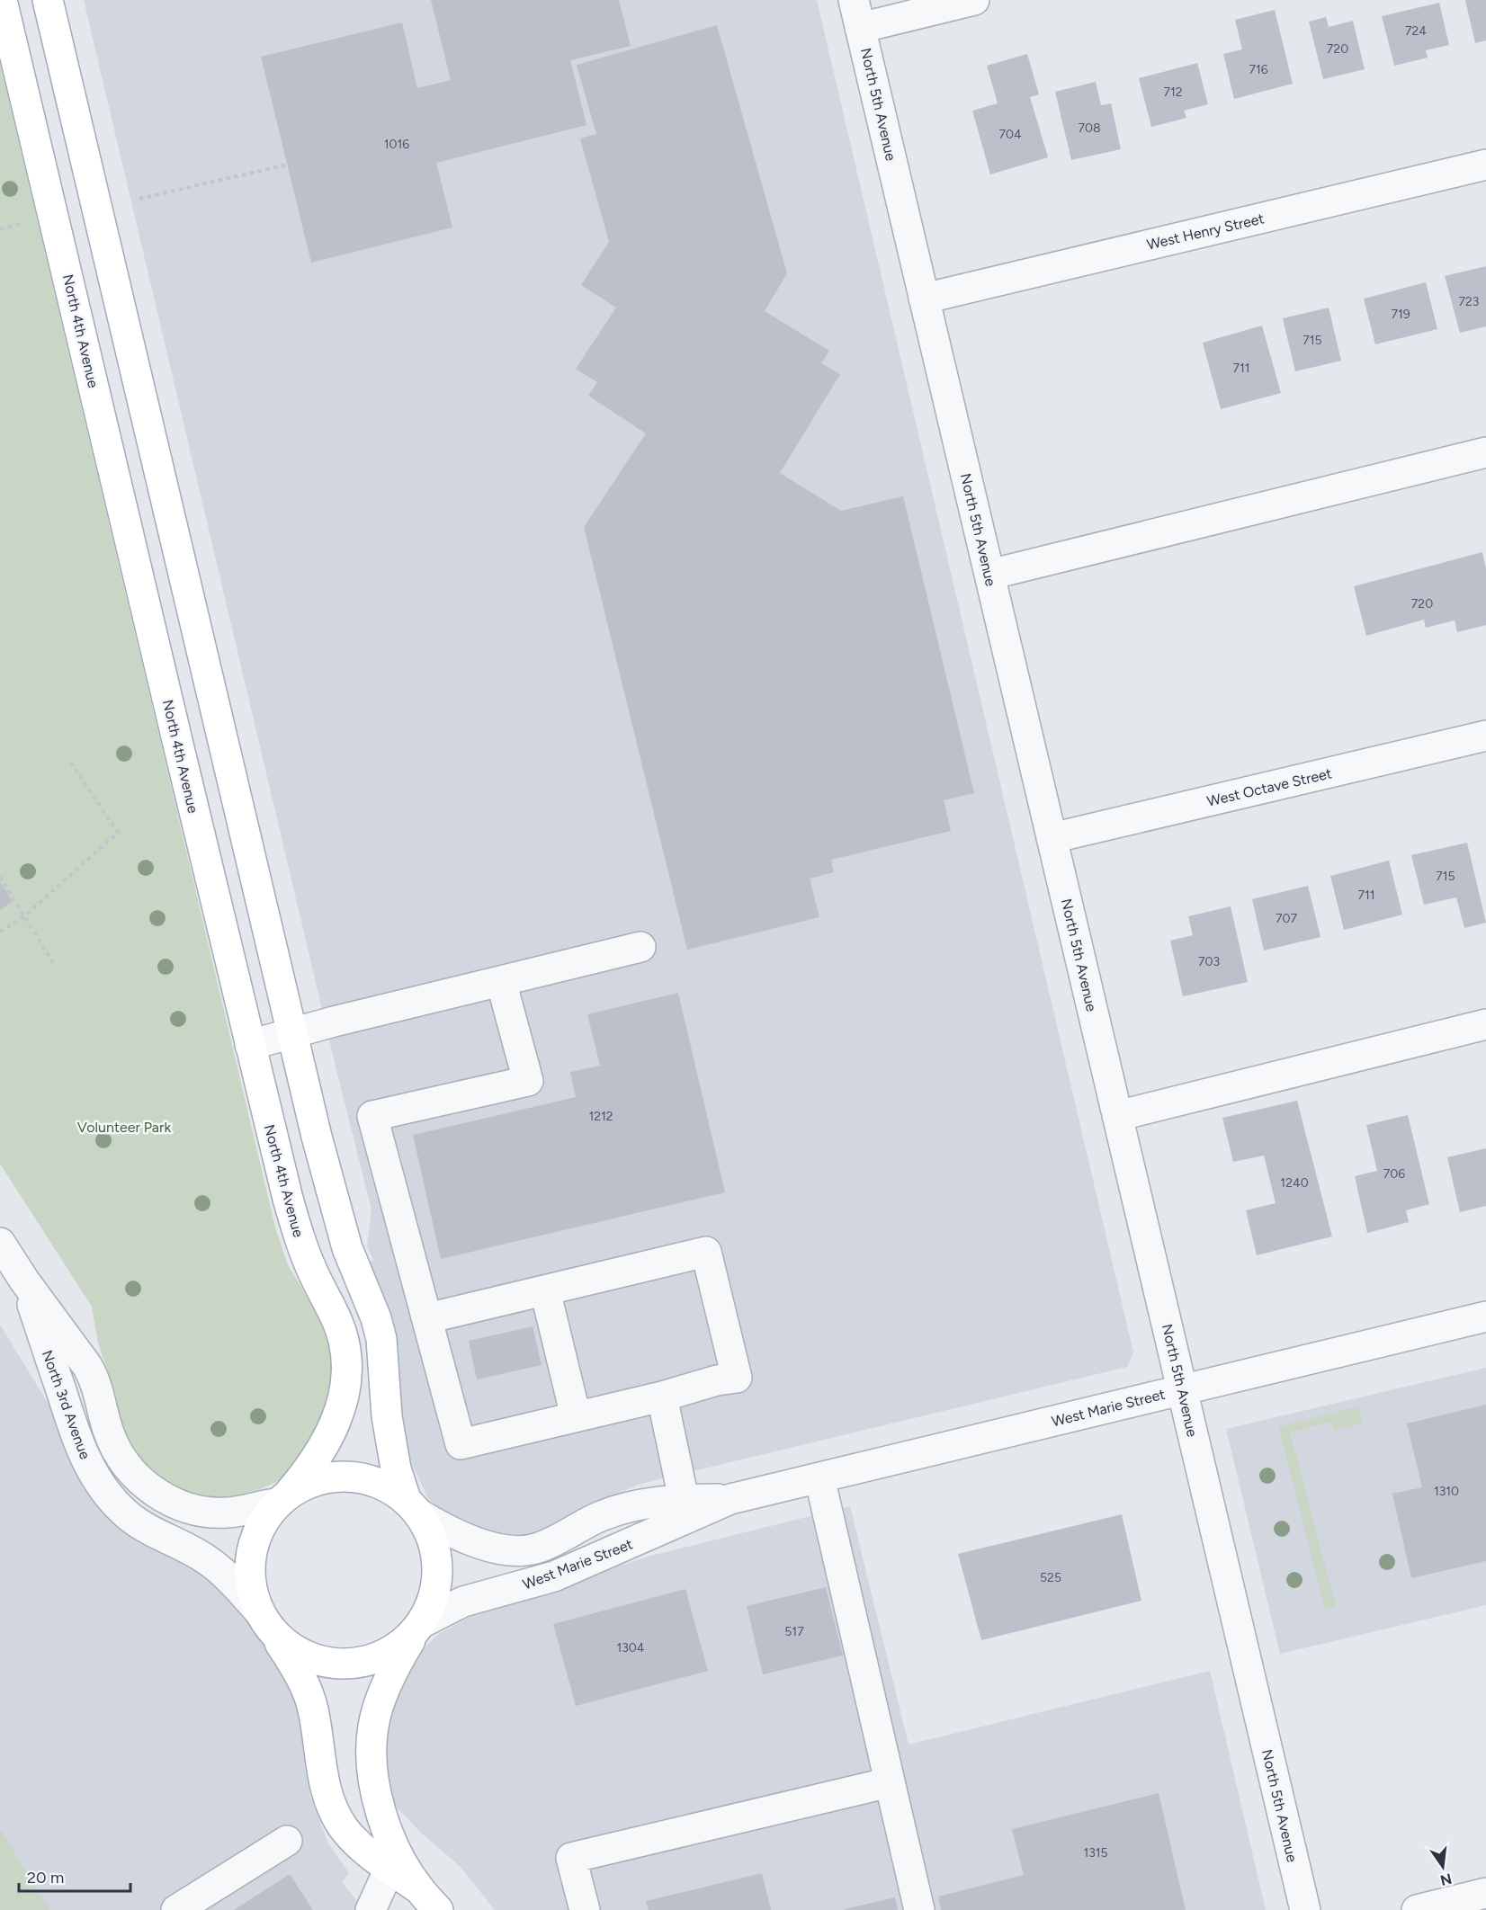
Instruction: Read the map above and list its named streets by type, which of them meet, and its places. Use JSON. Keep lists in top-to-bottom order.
{
  "streets": {
    "main road": ["North 4th Avenue"],
    "street": [
      "North 5th Avenue",
      "West Henry Street",
      "West Octave Street",
      "North 3rd Avenue",
      "West Marie Street"
    ]
  },
  "crossings": [
    ["North 5th Avenue", "West Henry Street"],
    ["North 5th Avenue", "West Octave Street"],
    ["North 5th Avenue", "West Marie Street"],
    ["North 4th Avenue", "North 3rd Avenue"],
    ["North 4th Avenue", "West Marie Street"],
    ["North 3rd Avenue", "West Marie Street"]
  ],
  "parks": ["Volunteer Park"],
  "house_numbers": [
    "724",
    "720",
    "716",
    "712",
    "708",
    "704",
    "1016",
    "723",
    "719",
    "715",
    "711",
    "720",
    "715",
    "711",
    "707",
    "703",
    "1212",
    "706",
    "1240",
    "1310",
    "525",
    "517",
    "1304",
    "1315"
  ],
  "scale_bar": "20 m",
  "north": "bottom"
}
